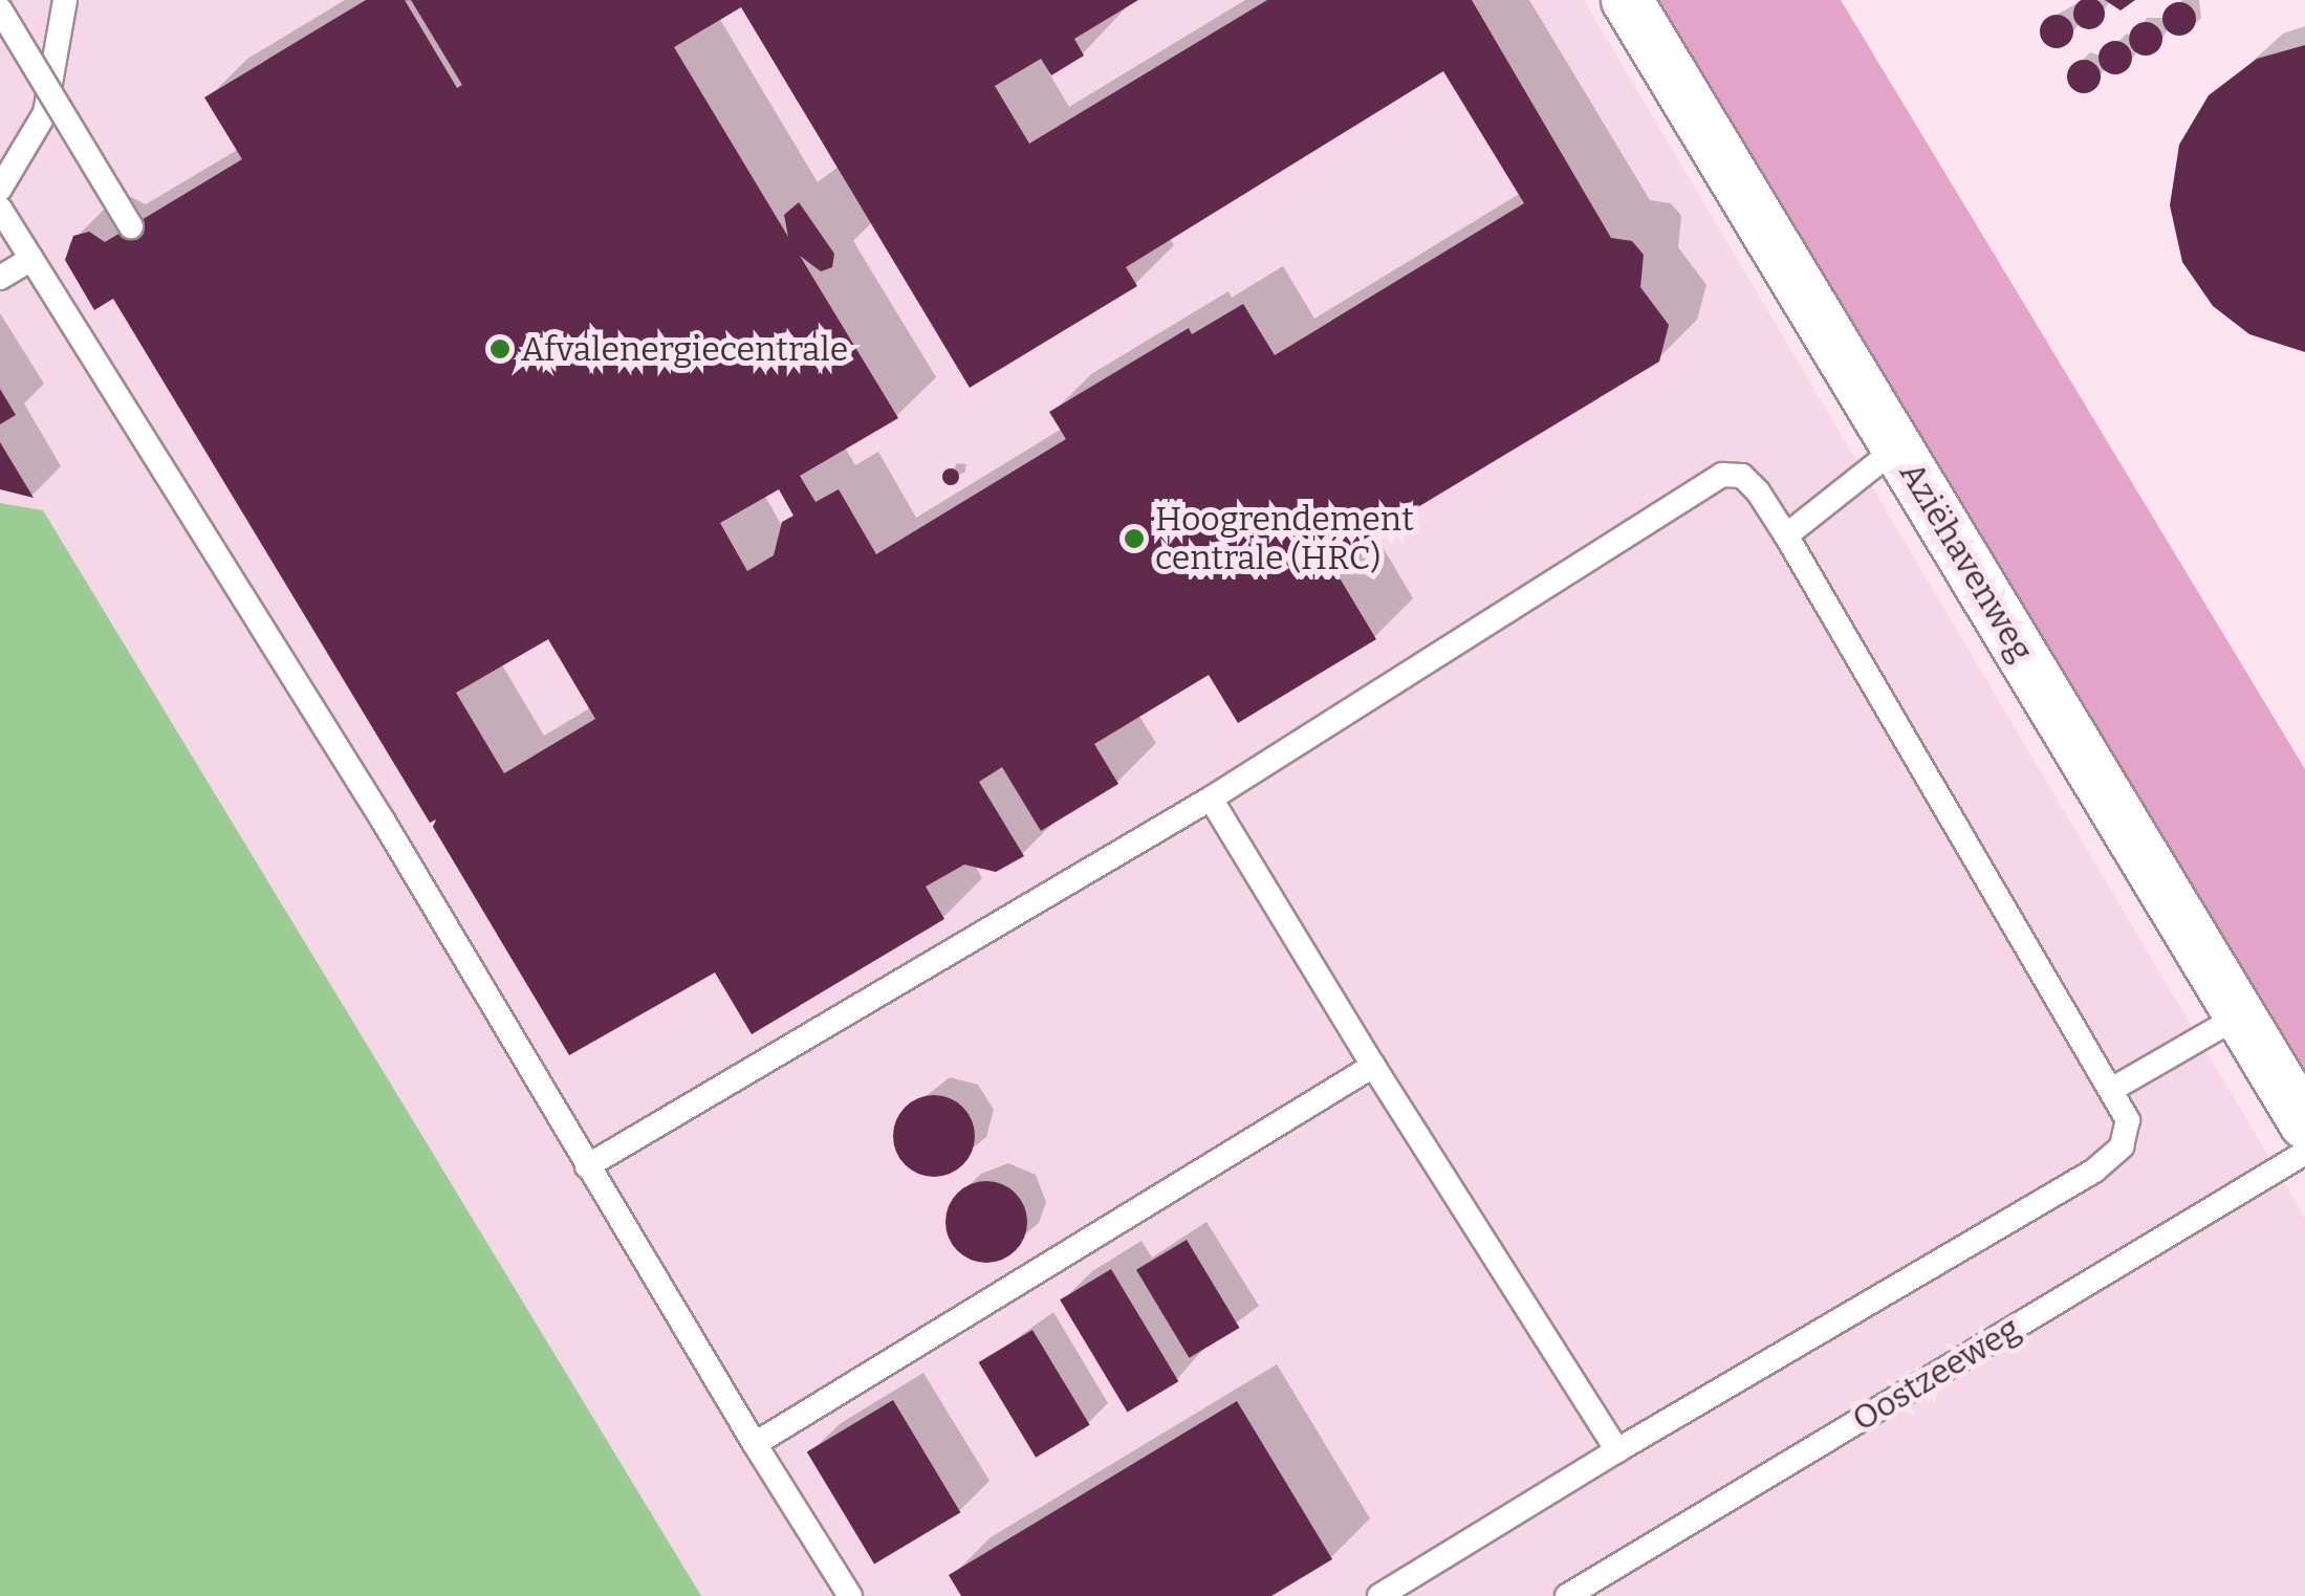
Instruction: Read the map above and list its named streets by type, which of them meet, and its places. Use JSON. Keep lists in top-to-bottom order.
{
  "streets": {
    "street": ["Aziëhavenweg"],
    "lane": ["Oostzeeweg"]
  },
  "places": ["Afvalenergiecentrale", "Hoogrendement centrale (HRC)"]
}
